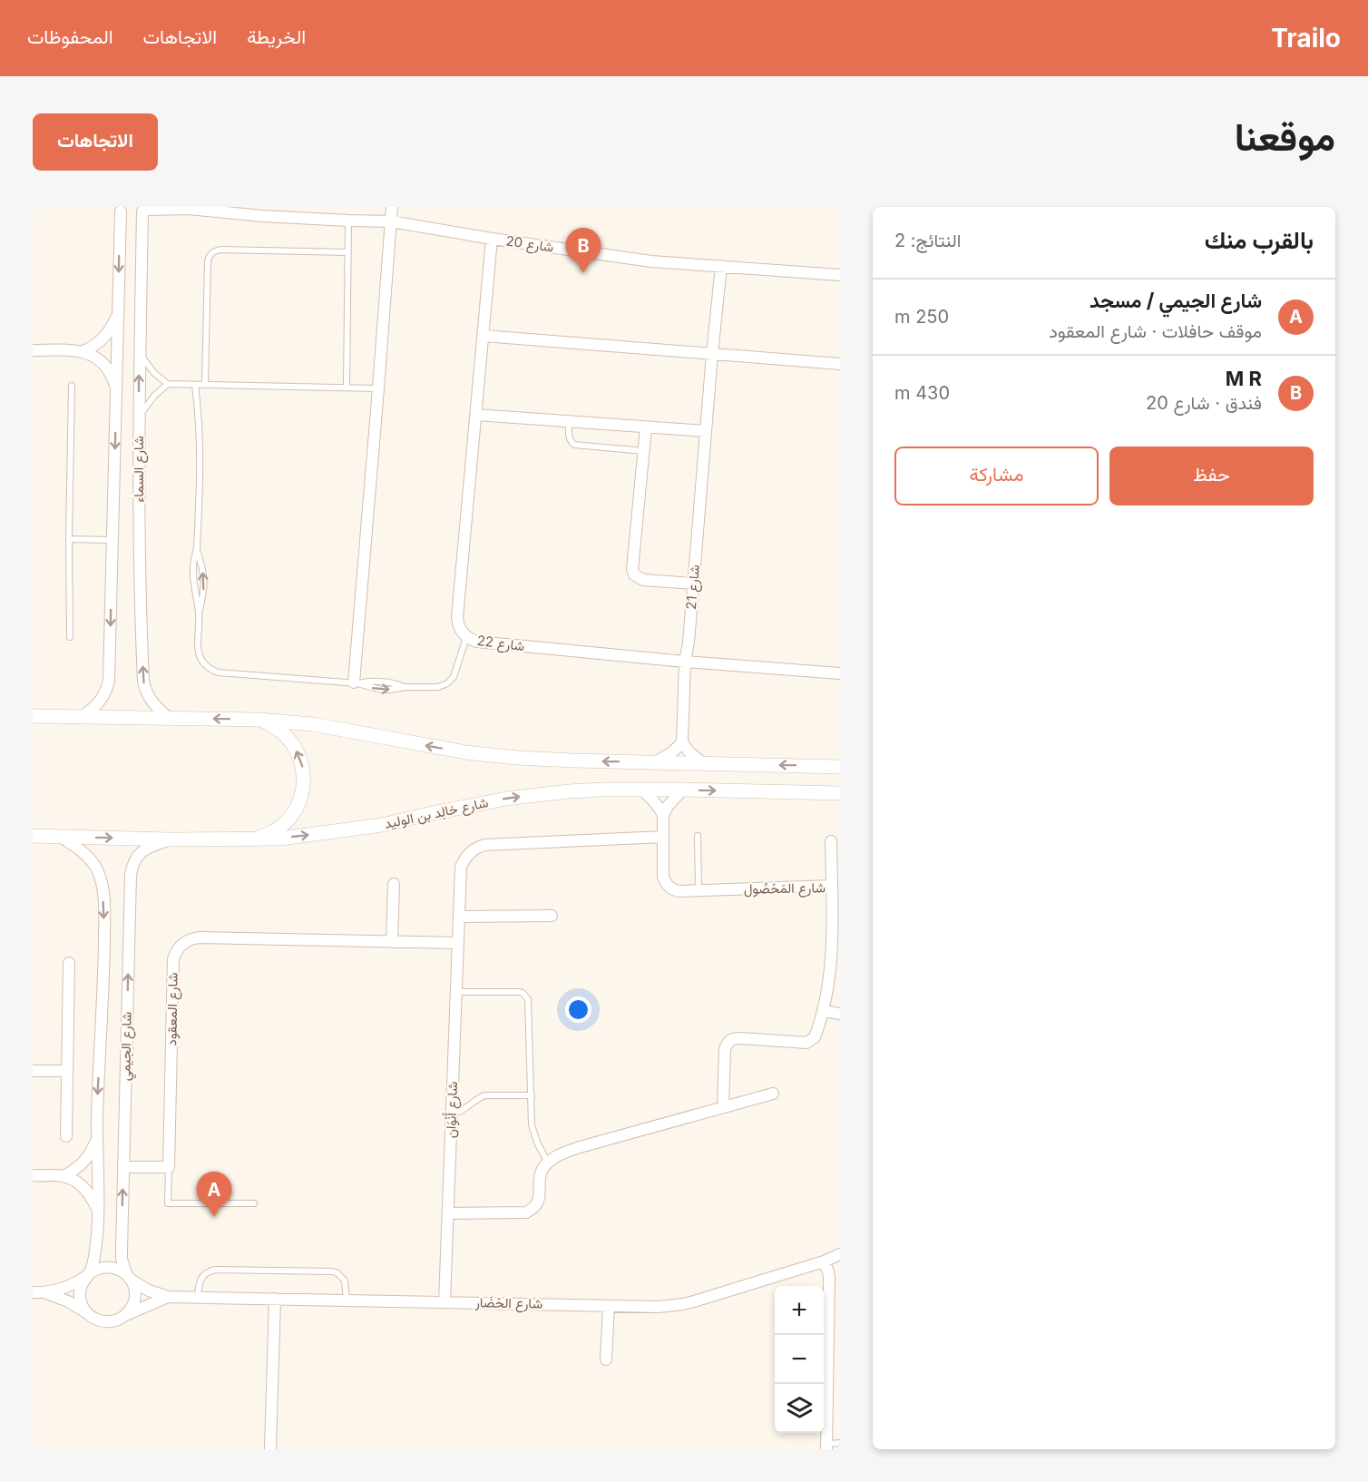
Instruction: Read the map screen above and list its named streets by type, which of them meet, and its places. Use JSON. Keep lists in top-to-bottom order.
{
  "streets": {
    "street": [
      "شارع 20",
      "شارع السماء",
      "شارع 21",
      "شارع 22",
      "شارع خالِد بن الوليد",
      "شارع المَحْصُول",
      "شارع المعقود",
      "شارع الجيمي",
      "شارع أَنْوَان",
      "شارع الحْضَار"
    ]
  },
  "crossings": [
    ["شارع 20", "شارع السماء"],
    ["شارع 20", "شارع 21"],
    ["شارع 20", "شارع 22"],
    ["شارع 21", "شارع 22"],
    ["شارع خالِد بن الوليد", "شارع الجيمي"],
    ["شارع المَحْصُول", "شارع أَنْوَان"],
    ["شارع المعقود", "شارع أَنْوَان"],
    ["شارع الجيمي", "شارع الحْضَار"],
    ["شارع أَنْوَان", "شارع الحْضَار"]
  ],
  "page": {
    "header": "Trailo",
    "nav": ["الخريطة", "الاتجاهات", "المحفوظات"],
    "title": "موقعنا",
    "buttons": [
      "الاتجاهات",
      ["حفظ", "مشاركة"]
    ],
    "heading": ["بالقرب منك", "النتائج: 2"],
    "pins": ["B", "A"],
    "list": [
      {
        "mark": "A",
        "name": "شارع الجيمي / مسجد",
        "note": "موقف حافلات · شارع المعقود",
        "value": "250 m"
      },
      {
        "mark": "B",
        "name": "M R",
        "note": "فندق · شارع 20",
        "value": "430 m"
      }
    ],
    "map_buttons": ["+", "−"]
  }
}
